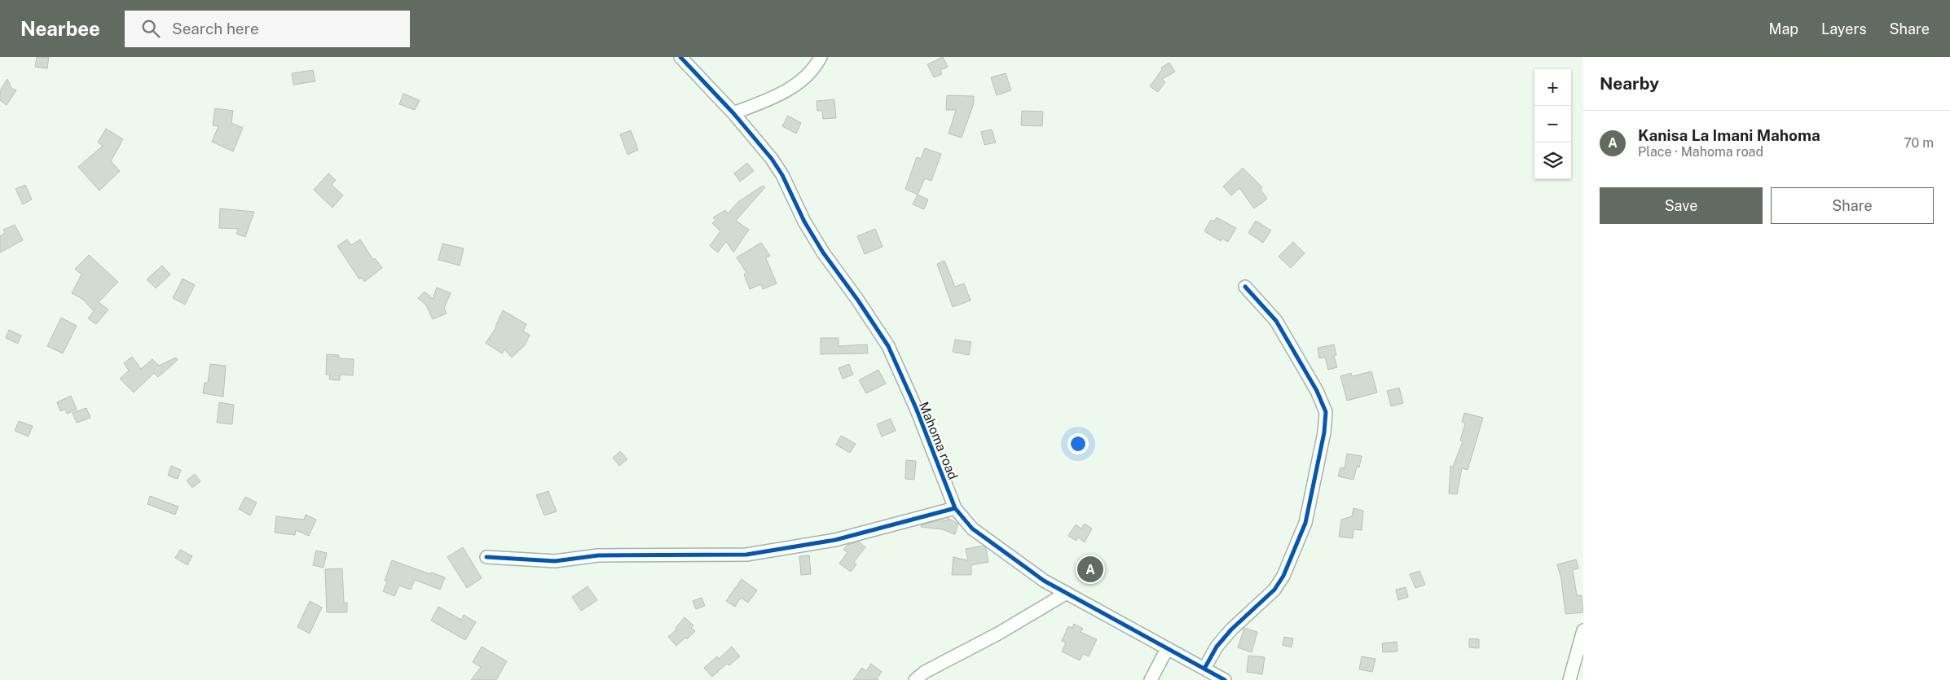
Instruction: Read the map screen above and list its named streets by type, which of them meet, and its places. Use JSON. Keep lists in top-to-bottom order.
{
  "streets": {
    "street": ["Mahoma road"]
  },
  "page": {
    "header": "Nearbee",
    "search": "Search here",
    "nav": ["Map", "Layers", "Share"],
    "heading": "Nearby",
    "map_buttons": ["+", "−"],
    "list": [
      {
        "mark": "A",
        "name": "Kanisa La Imani Mahoma",
        "note": "Place · Mahoma road",
        "value": "70 m"
      }
    ],
    "buttons": ["Save", "Share"],
    "pins": "A"
  }
}
